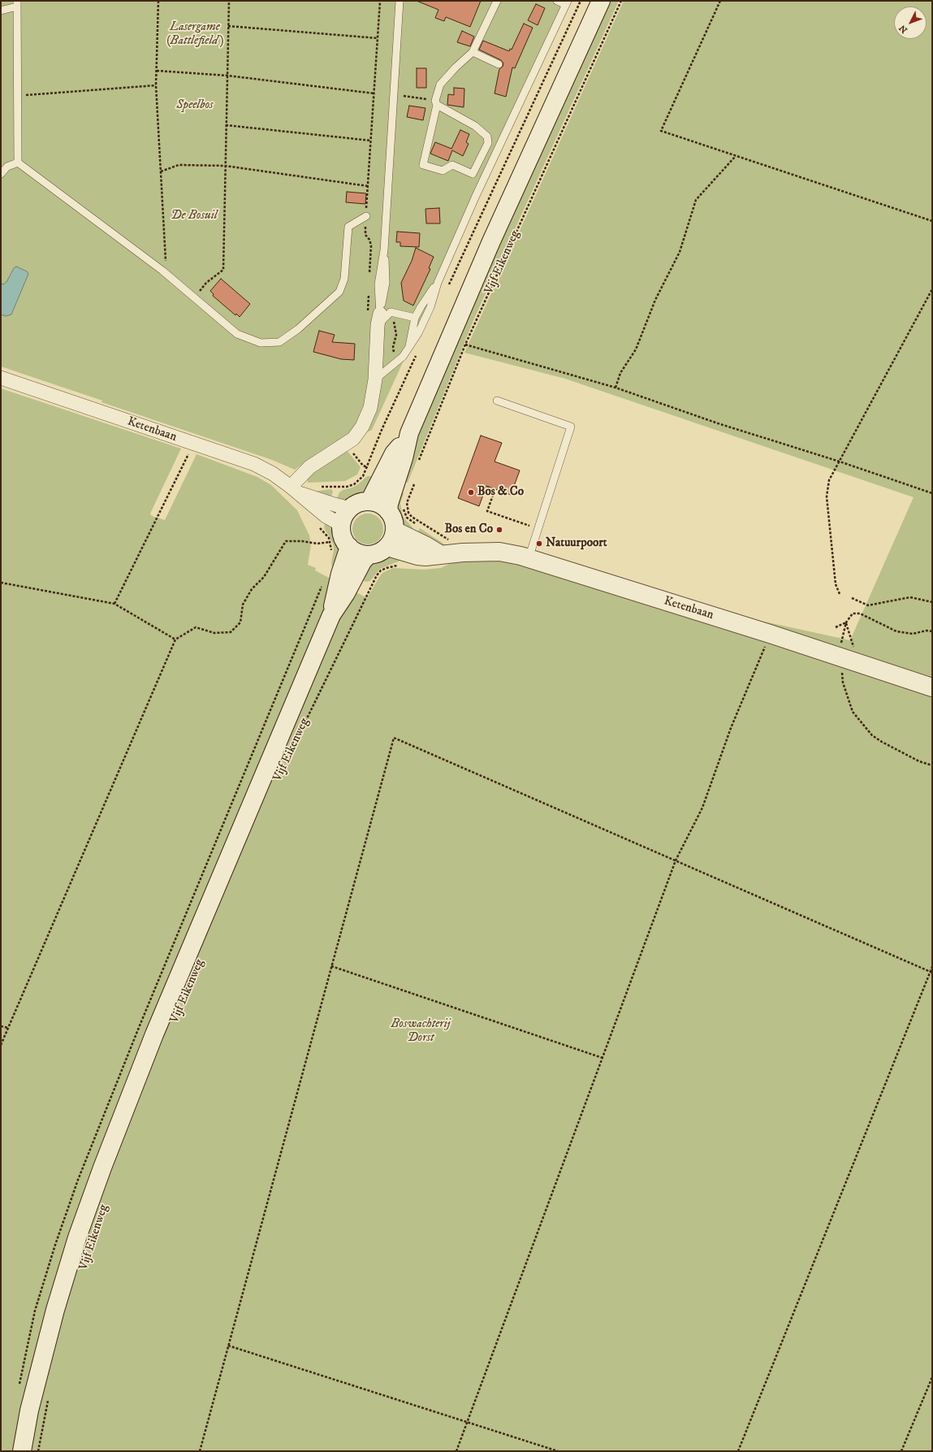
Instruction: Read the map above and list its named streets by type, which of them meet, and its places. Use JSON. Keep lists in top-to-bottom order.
{
  "streets": {
    "main road": ["Vijf Eikenweg", "Ketenbaan"]
  },
  "crossings": [
    ["Vijf Eikenweg", "Ketenbaan"]
  ],
  "parks": [
    "Lasergame (Battlefield)",
    "Speelbos",
    "De Bosuil",
    "Boswachterij Dorst"
  ],
  "places": ["Bos & Co", "Bos en Co", "Natuurpoort"],
  "north": "bottom left"
}
